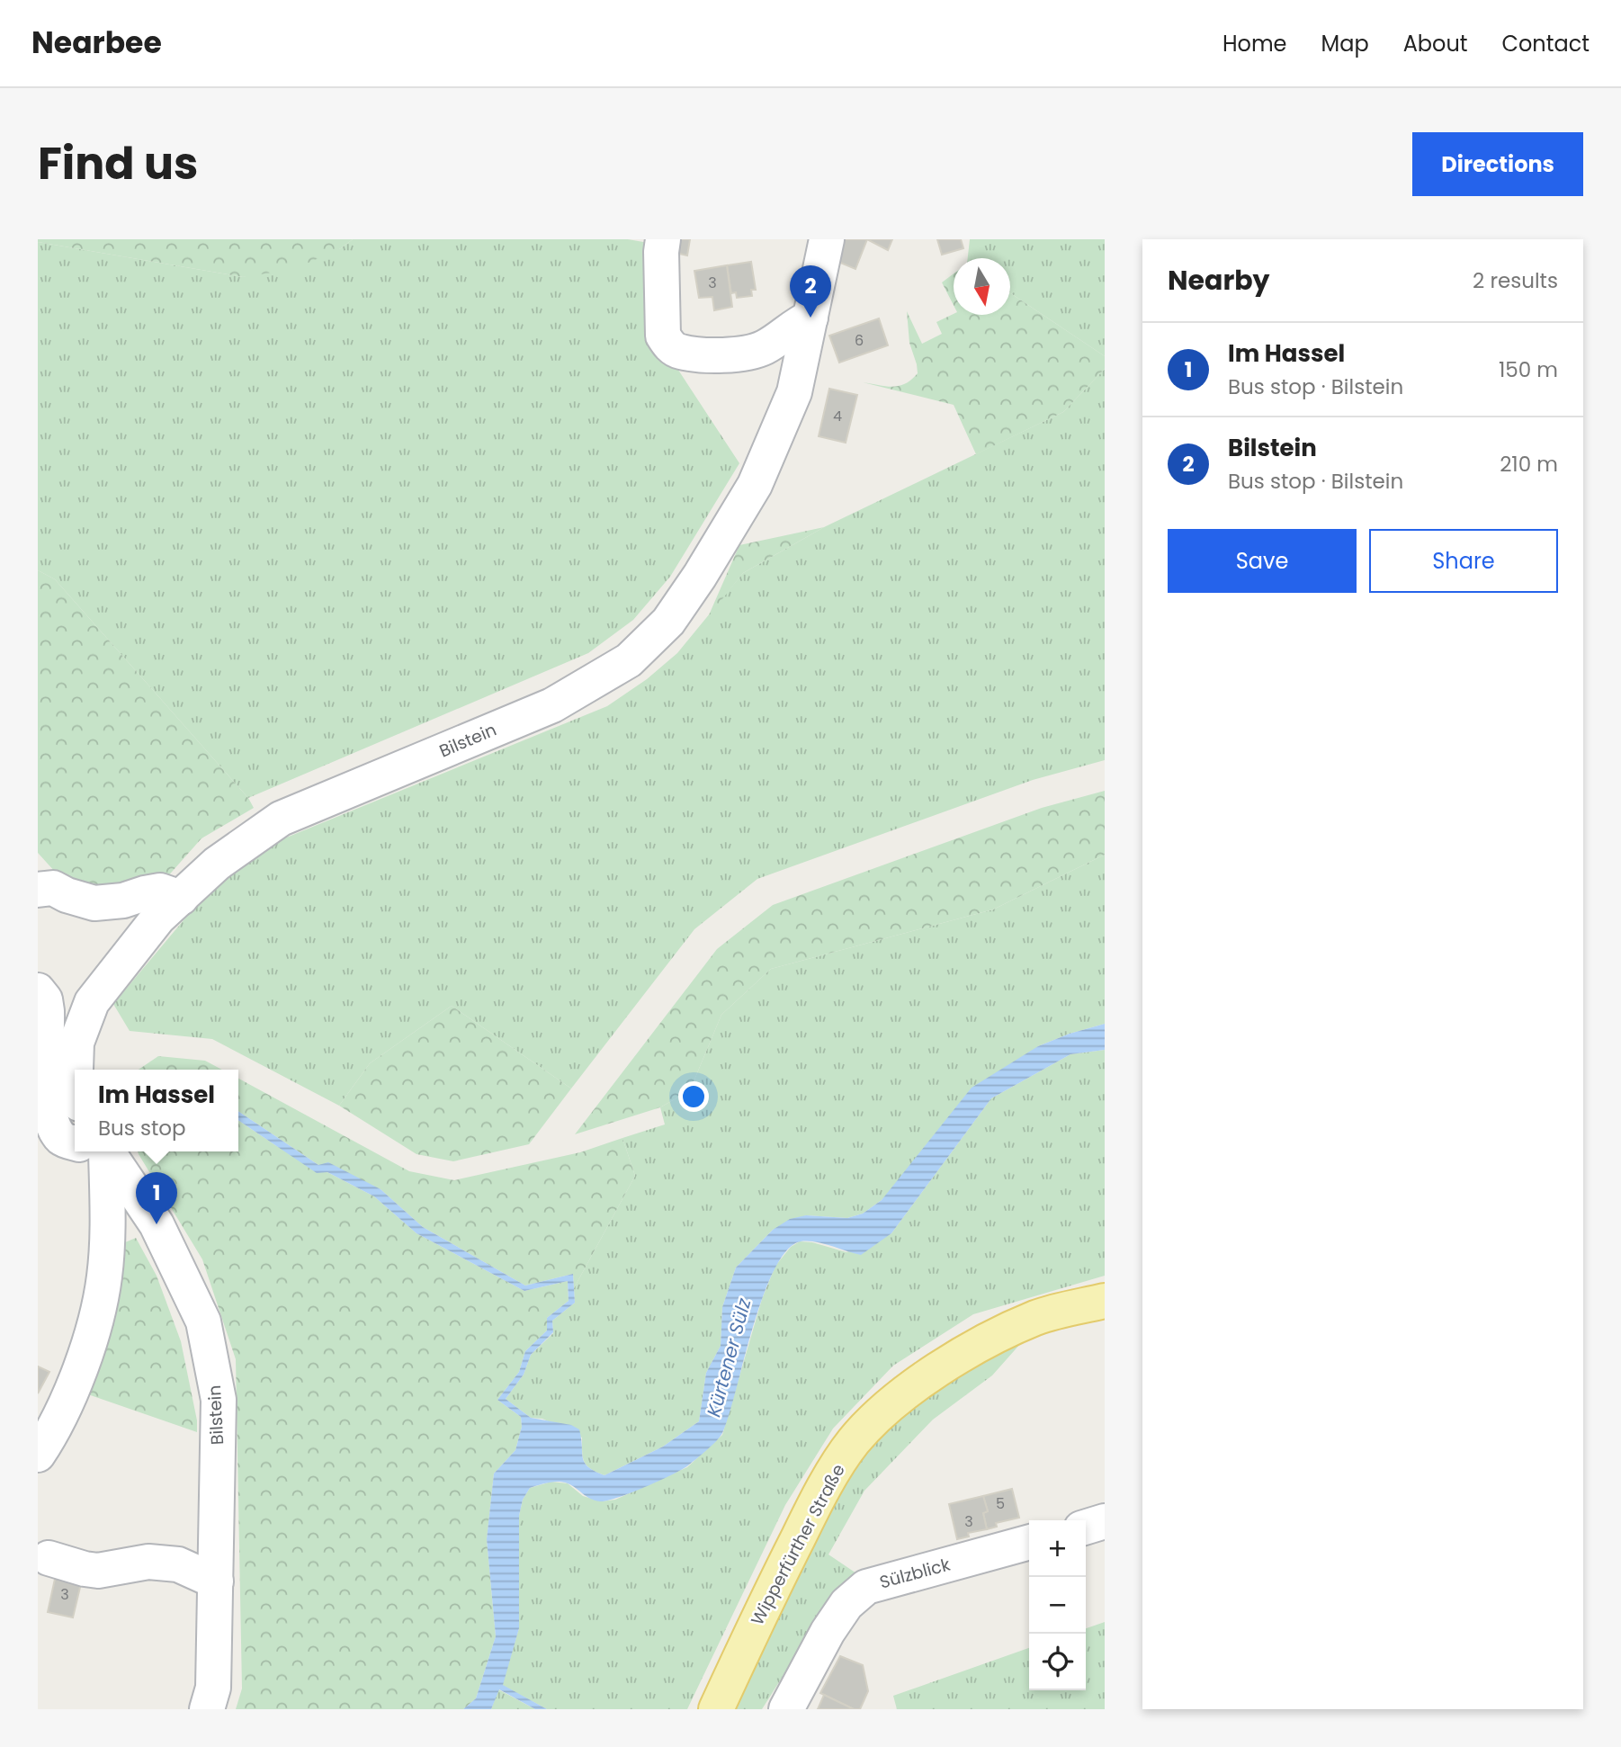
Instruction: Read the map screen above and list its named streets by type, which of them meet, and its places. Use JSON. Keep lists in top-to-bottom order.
{
  "streets": {
    "main road": ["Wipperfürther Straße"],
    "street": ["Bilstein", "Sülzblick"]
  },
  "water": ["Kürtener Sülz"],
  "house_numbers": [
    "3",
    "6",
    "4",
    "5",
    "3",
    "3"
  ],
  "north": "bottom",
  "page": {
    "header": "Nearbee",
    "nav": [
      "Home",
      "Map",
      "About",
      "Contact"
    ],
    "title": "Find us",
    "buttons": [
      "Directions",
      ["Save", "Share"]
    ],
    "heading": ["Nearby", "2 results"],
    "pins": ["2", "1"],
    "list": [
      {
        "mark": "1",
        "name": "Im Hassel",
        "note": "Bus stop · Bilstein",
        "value": "150 m"
      },
      {
        "mark": "2",
        "name": "Bilstein",
        "note": "Bus stop · Bilstein",
        "value": "210 m"
      }
    ],
    "popup": ["Im Hassel", "Bus stop"],
    "map_buttons": ["+", "−"]
  }
}
